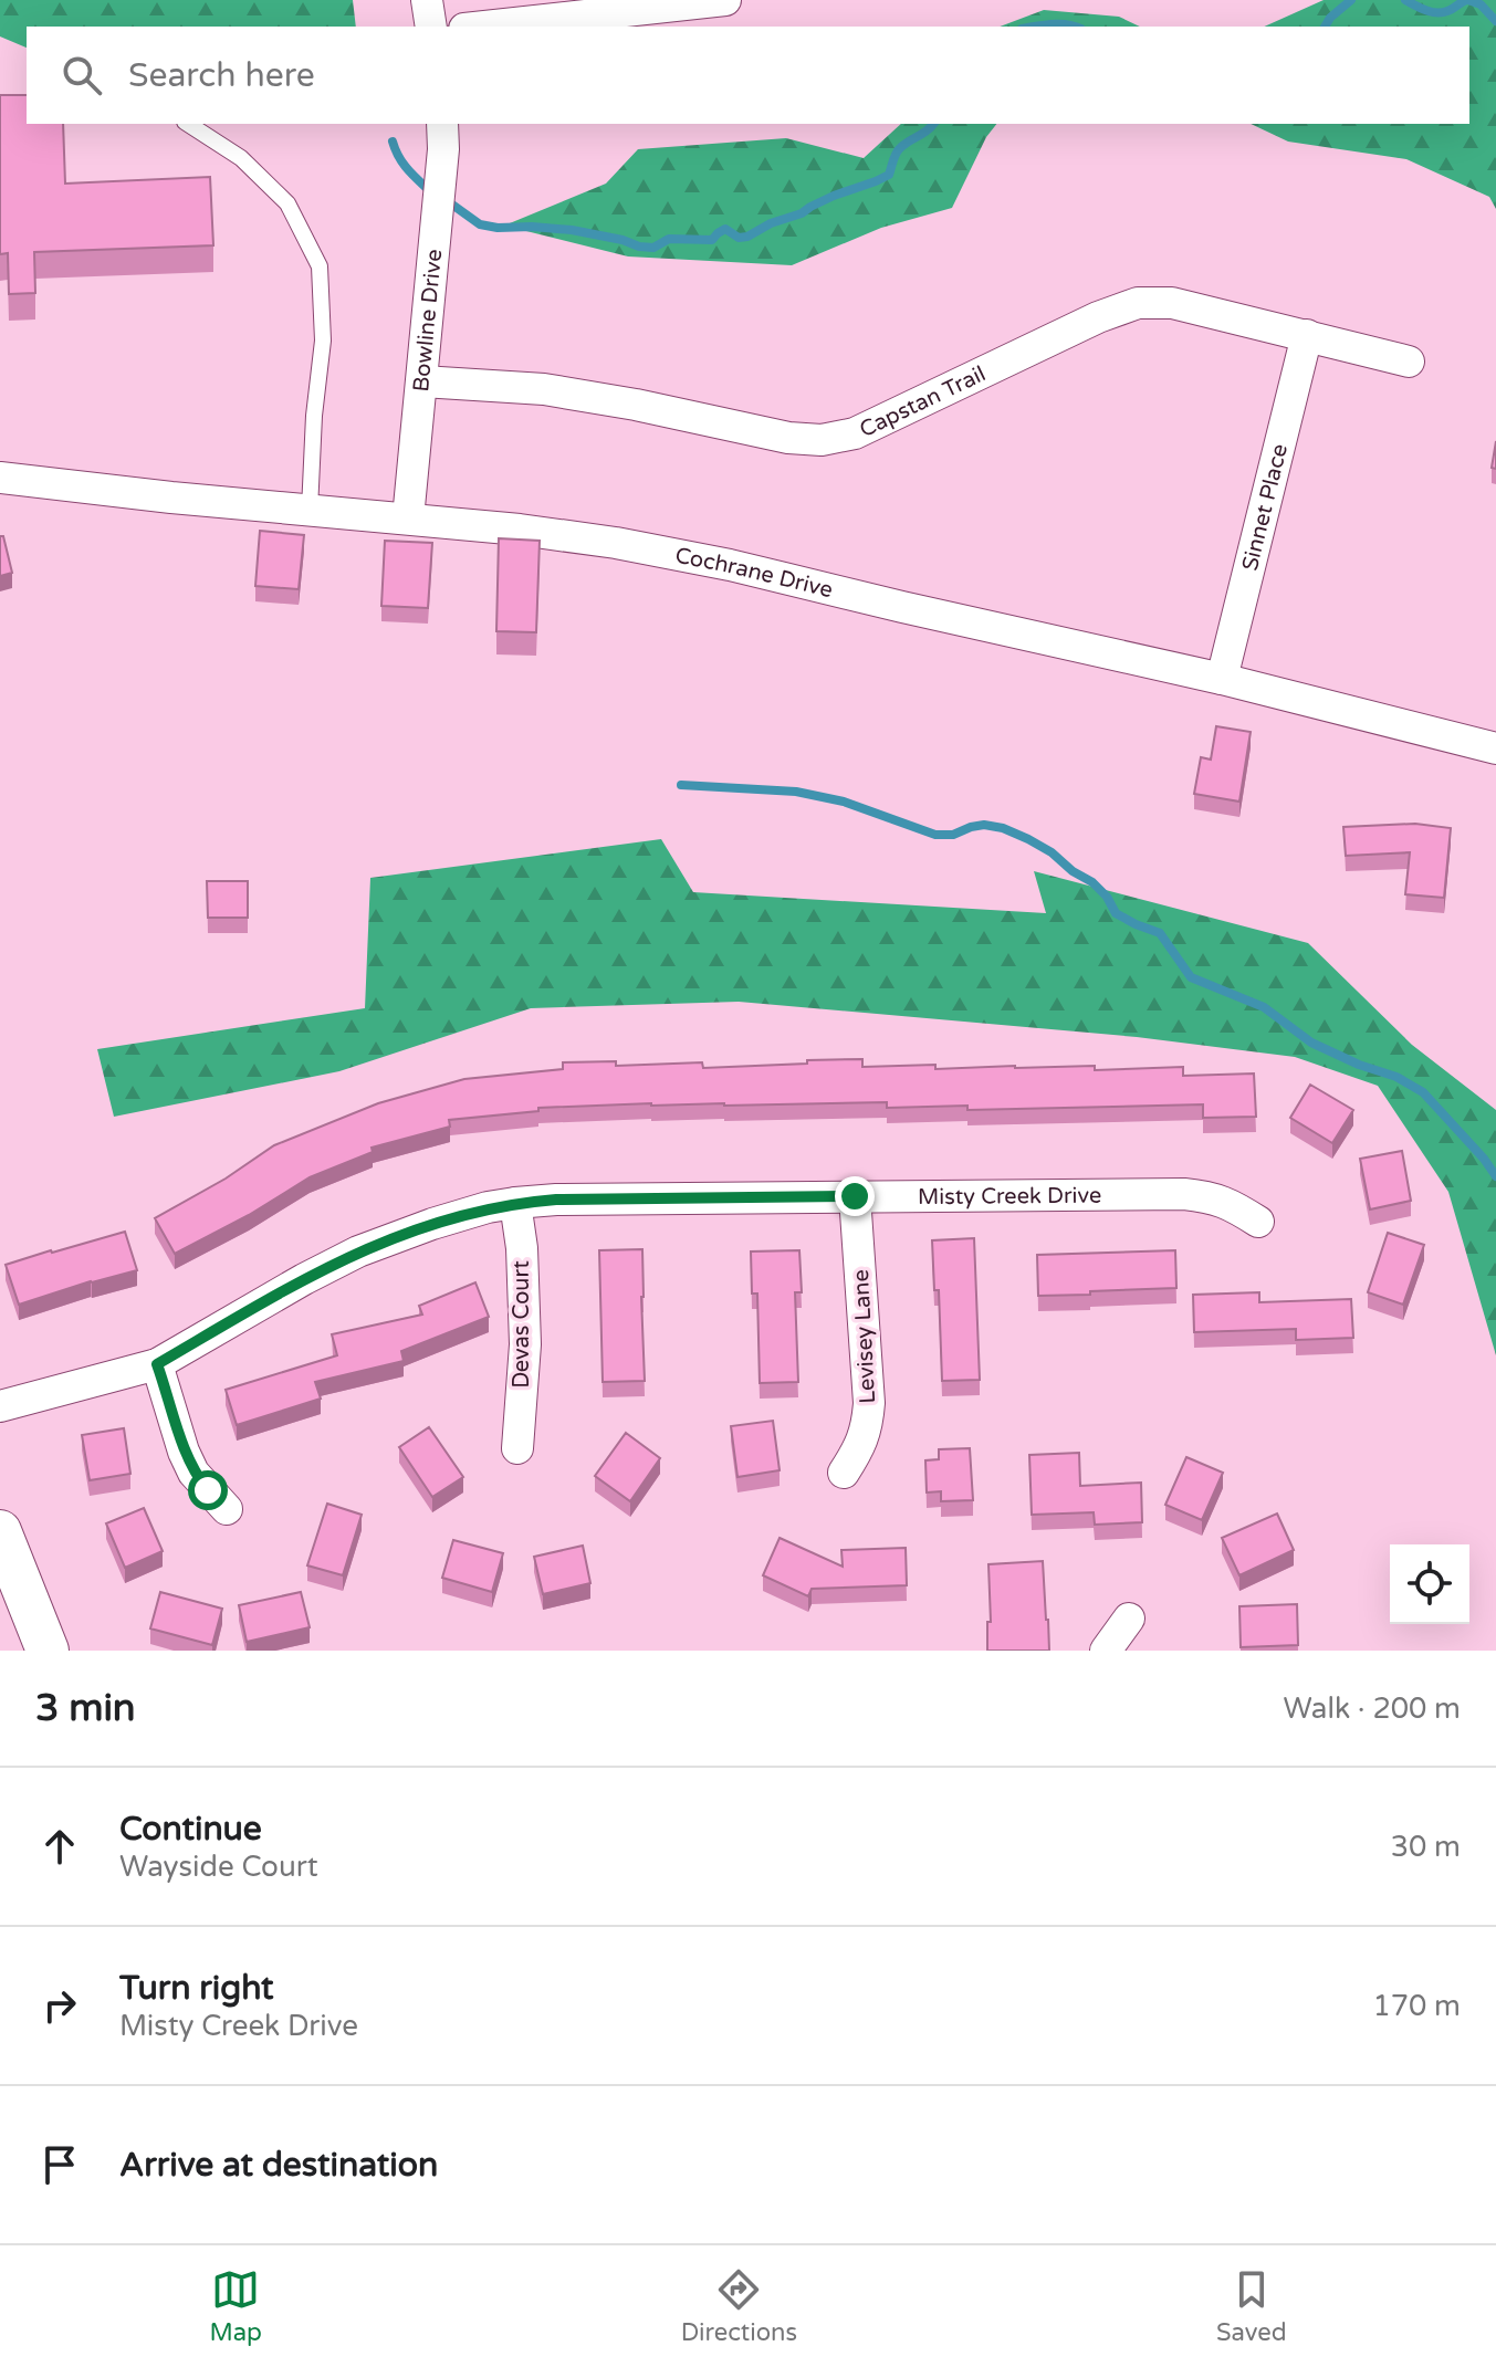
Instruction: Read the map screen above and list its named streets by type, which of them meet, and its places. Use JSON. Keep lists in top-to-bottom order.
{
  "streets": {
    "street": [
      "Bowline Drive",
      "Capstan Trail",
      "Sinnet Place",
      "Cochrane Drive",
      "Misty Creek Drive",
      "Devas Court",
      "Levisey Lane"
    ]
  },
  "crossings": [
    ["Bowline Drive", "Capstan Trail"],
    ["Bowline Drive", "Cochrane Drive"],
    ["Capstan Trail", "Sinnet Place"],
    ["Sinnet Place", "Cochrane Drive"],
    ["Misty Creek Drive", "Devas Court"],
    ["Misty Creek Drive", "Levisey Lane"]
  ],
  "page": {
    "search": "Search here",
    "heading": ["3 min", "Walk · 200 m"],
    "list": [
      ["Continue", "Wayside Court", "30 m"],
      ["Turn right", "Misty Creek Drive", "170 m"],
      "Arrive at destination"
    ],
    "nav": ["Map", "Directions", "Saved"]
  }
}
